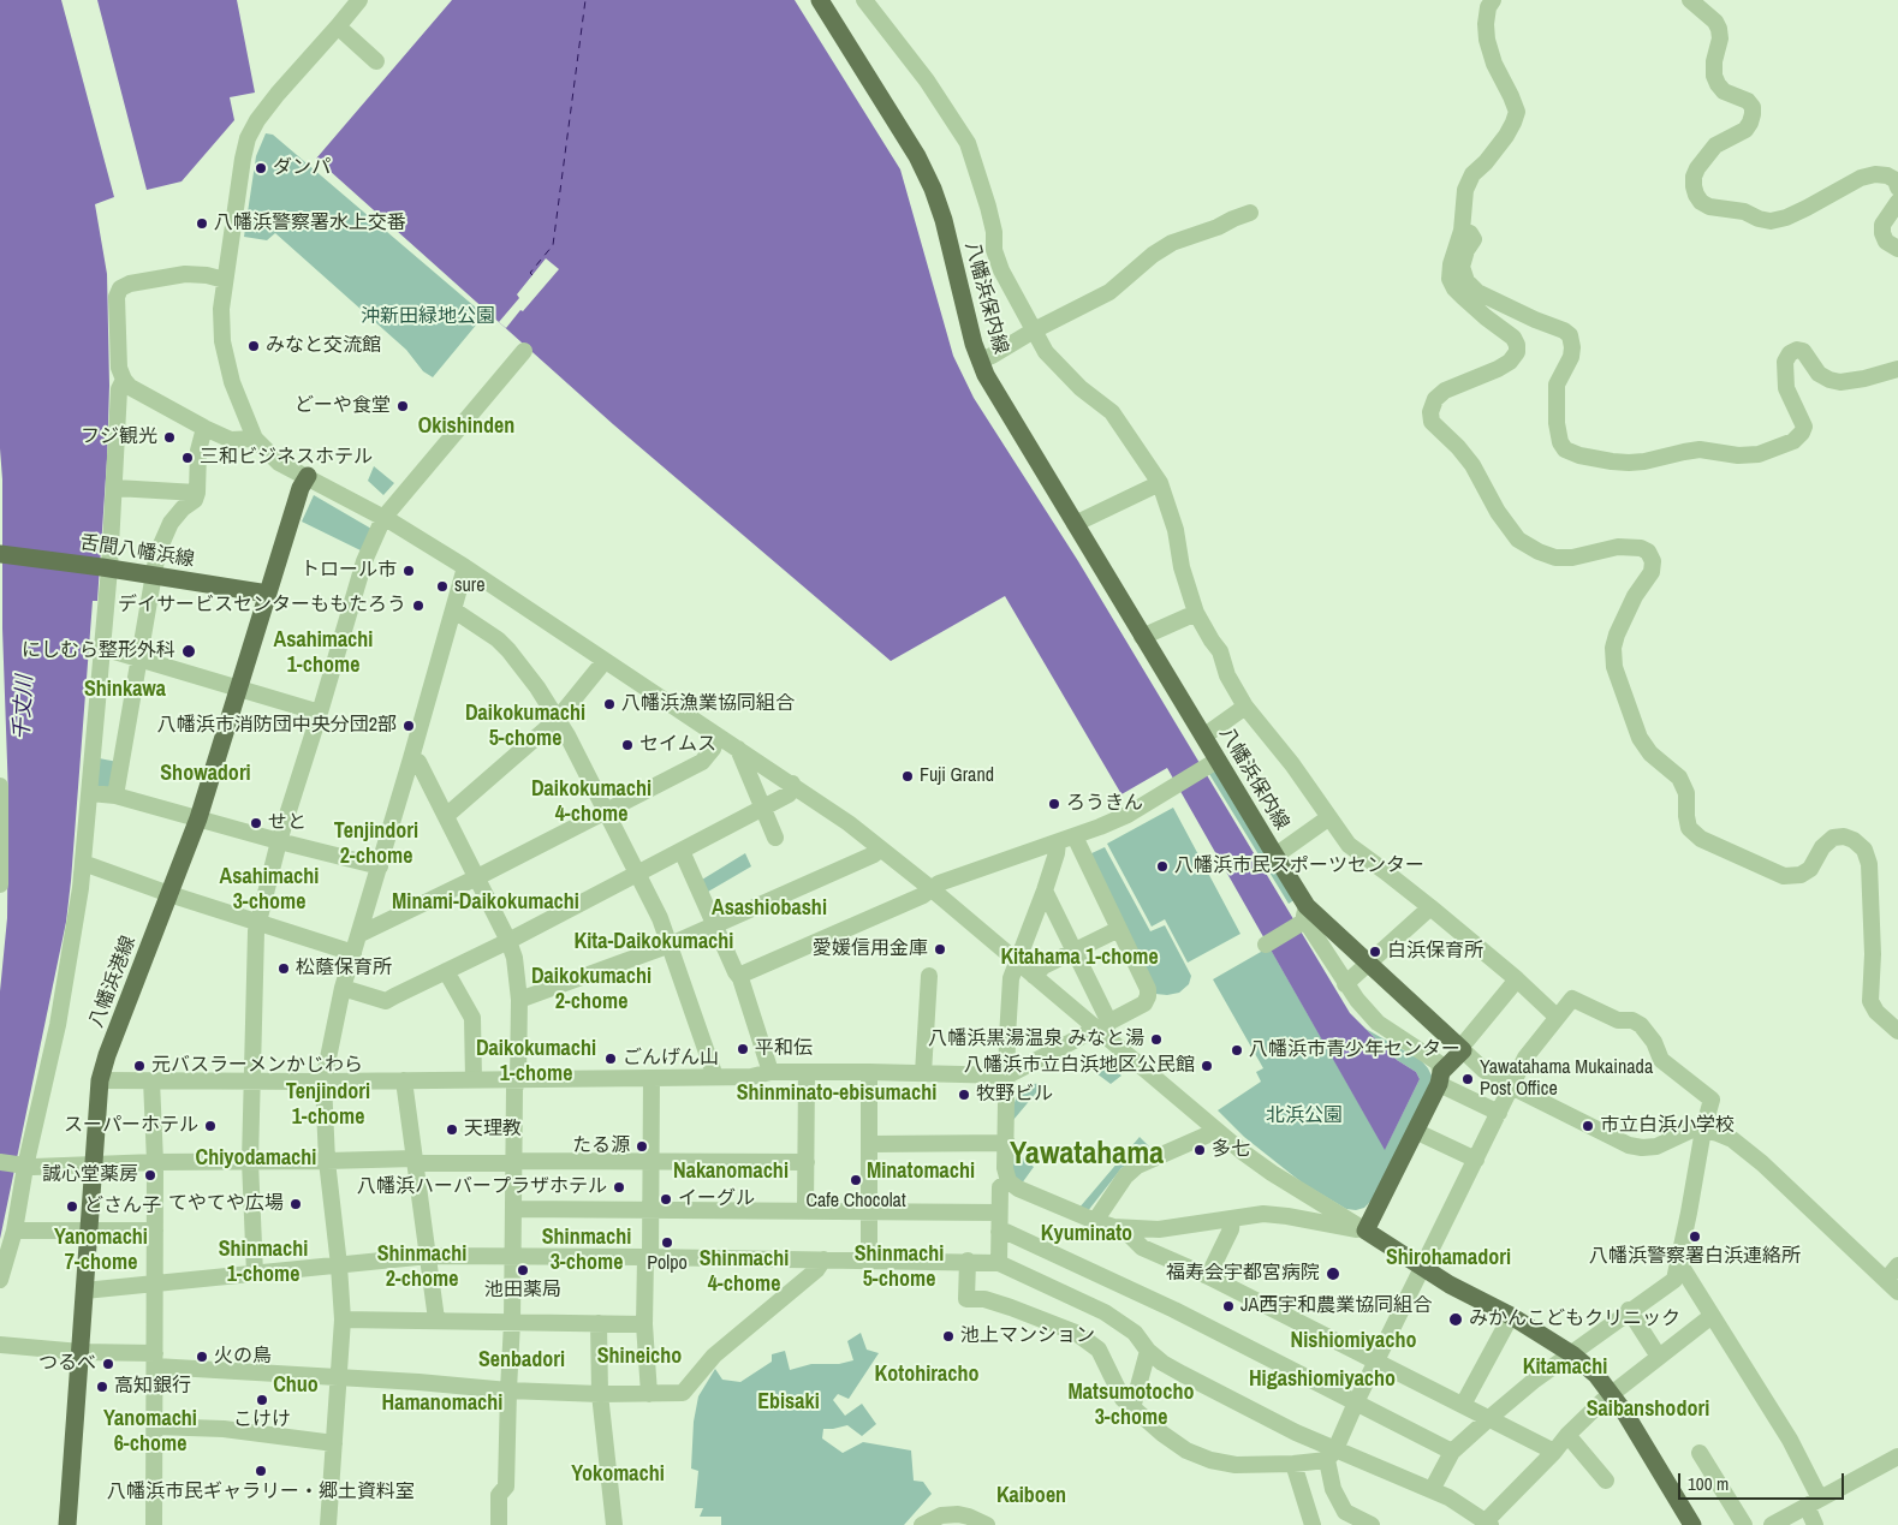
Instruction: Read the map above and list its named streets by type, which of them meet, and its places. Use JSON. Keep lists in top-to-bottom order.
{
  "streets": {
    "main road": ["八幡浜保内線", "舌間八幡浜線", "八幡浜港線"]
  },
  "crossings": [
    ["舌間八幡浜線", "八幡浜港線"]
  ],
  "districts": [
    "Okishinden",
    "Asahimachi 1-chome",
    "Shinkawa",
    "Daikokumachi 5-chome",
    "Showadori",
    "Daikokumachi 4-chome",
    "Tenjindori 2-chome",
    "Asahimachi 3-chome",
    "Minami-Daikokumachi",
    "Asashiobashi",
    "Kita-Daikokumachi",
    "Kitahama 1-chome",
    "Daikokumachi 2-chome",
    "Daikokumachi 1-chome",
    "Tenjindori 1-chome",
    "Shinminato-ebisumachi",
    "Yawatahama",
    "Chiyodamachi",
    "Nakanomachi",
    "Minatomachi",
    "Kyuminato",
    "Yanomachi 7-chome",
    "Shinmachi 3-chome",
    "Shinmachi 1-chome",
    "Shinmachi 2-chome",
    "Shinmachi 5-chome",
    "Shirohamadori",
    "Shinmachi 4-chome",
    "Nishiomiyacho",
    "Shineicho",
    "Senbadori",
    "Kitamachi",
    "Kotohiracho",
    "Higashiomiyacho",
    "Chuo",
    "Matsumotocho 3-chome",
    "Ebisaki",
    "Hamanomachi",
    "Saibanshodori",
    "Yanomachi 6-chome",
    "Yokomachi",
    "Kaiboen"
  ],
  "water": ["千丈川"],
  "parks": ["沖新田緑地公園", "北浜公園"],
  "places": [
    "ダンパ",
    "八幡浜警察署水上交番",
    "みなと交流館",
    "どーや食堂",
    "フジ観光",
    "三和ビジネスホテル",
    "トロール市",
    "sure",
    "デイサービスセンターももたろう",
    "にしむら整形外科",
    "八幡浜漁業協同組合",
    "八幡浜市消防団中央分団2部",
    "セイムス",
    "Fuji Grand",
    "ろうきん",
    "せと",
    "八幡浜市民スポーツセンター",
    "愛媛信用金庫",
    "白浜保育所",
    "松蔭保育所",
    "八幡浜黒湯温泉 みなと湯",
    "平和伝",
    "八幡浜市青少年センター",
    "ごんげん山",
    "元バスラーメンかじわら",
    "八幡浜市立白浜地区公民館",
    "Yawatahama Mukainada Post Office",
    "牧野ビル",
    "スーパーホテル",
    "市立白浜小学校",
    "天理教",
    "たる源",
    "多七",
    "誠心堂薬房",
    "Cafe Chocolat",
    "八幡浜ハーバープラザホテル",
    "イーグル",
    "てやてや広場",
    "どさん子",
    "八幡浜警察署白浜連絡所",
    "Polpo",
    "池田薬局",
    "福寿会宇都宮病院",
    "JA西宇和農業協同組合",
    "みかんこどもクリニック",
    "池上マンション",
    "火の鳥",
    "つるべ",
    "高知銀行",
    "こけけ",
    "八幡浜市民ギャラリー・郷土資料室"
  ],
  "scale_bar": "100 m"
}
